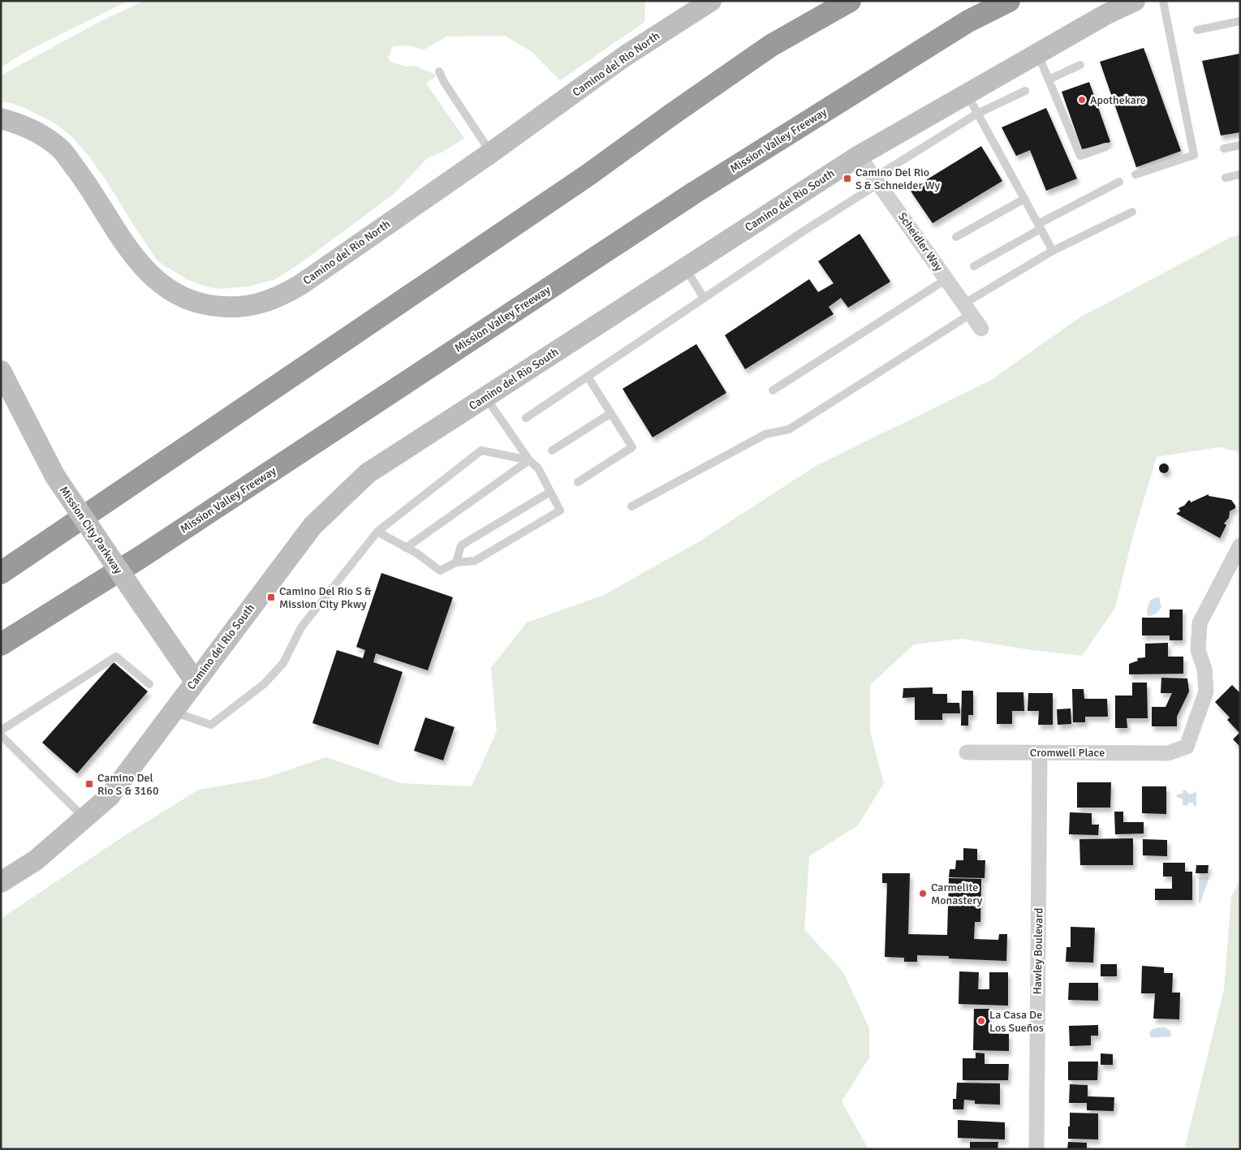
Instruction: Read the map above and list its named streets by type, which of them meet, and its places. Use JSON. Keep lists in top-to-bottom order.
{
  "streets": {
    "highway": ["Mission Valley Freeway"],
    "street": [
      "Camino del Rio North",
      "Camino del Rio South",
      "Scheidler Way",
      "Mission City Parkway",
      "Cromwell Place",
      "Hawley Boulevard"
    ]
  },
  "crossings": [
    ["Camino del Rio South", "Scheidler Way"],
    ["Camino del Rio South", "Mission City Parkway"],
    ["Cromwell Place", "Hawley Boulevard"]
  ],
  "places": {
    "other": ["Apothekare", "Carmelite Monastery", "La Casa De Los Sueños"],
    "transit": ["Camino Del Rio S & Schneider Wy", "Camino Del Rio S & Mission City Pkwy", "Camino Del Rio S & 3160"]
  }
}
